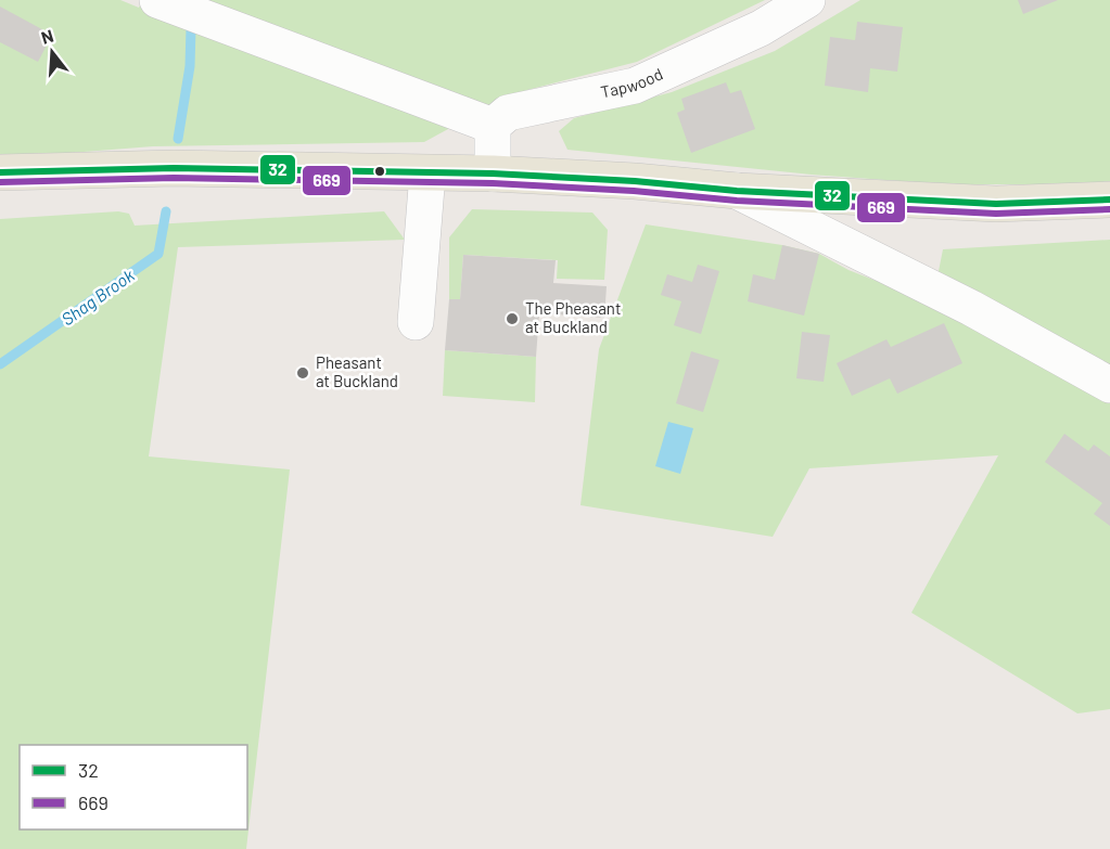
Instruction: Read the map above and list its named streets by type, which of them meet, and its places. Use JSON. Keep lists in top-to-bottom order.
{
  "streets": {
    "street": ["Tapwood"]
  },
  "water": ["Shag Brook"],
  "places": ["The Pheasant at Buckland", "Pheasant at Buckland"],
  "lines": ["transit line 32", "transit line 669"],
  "legend": ["32", "669"],
  "north": "top"
}
